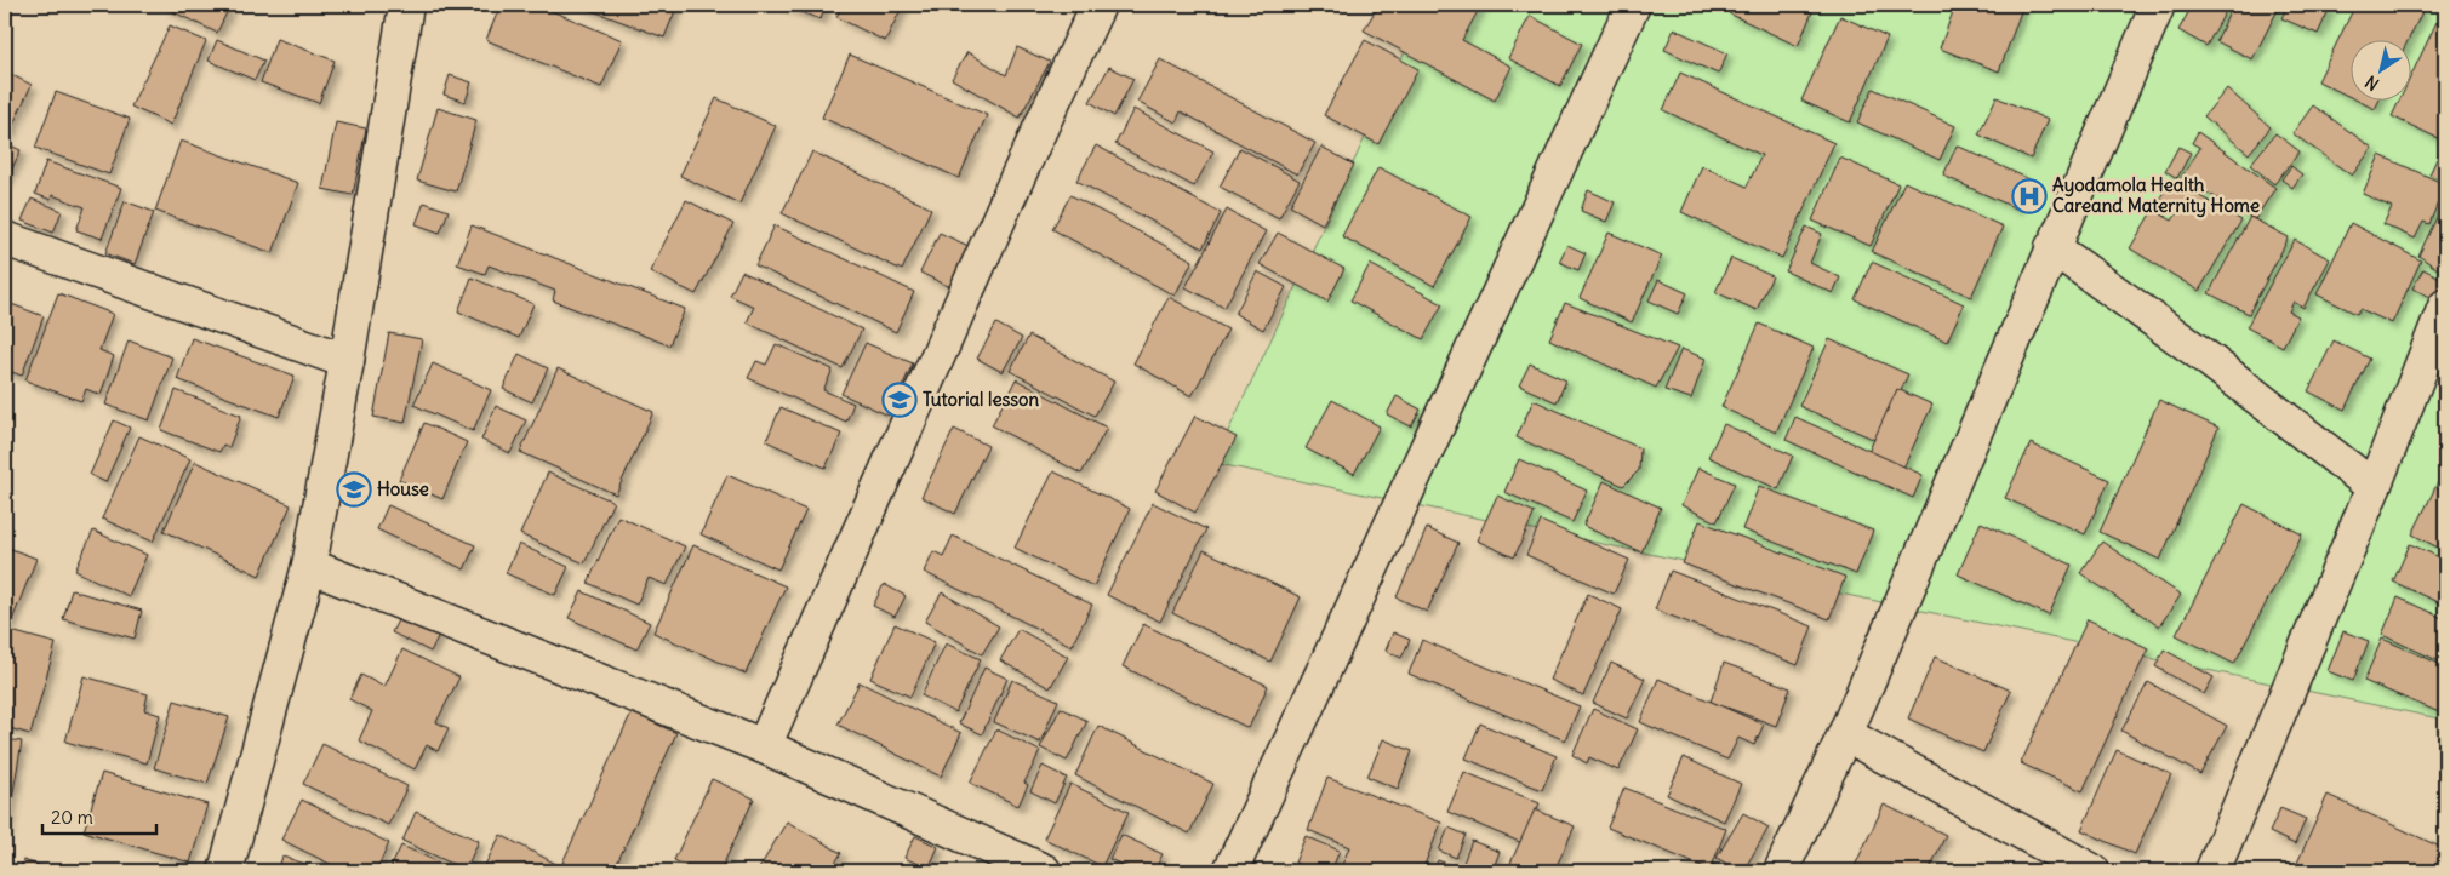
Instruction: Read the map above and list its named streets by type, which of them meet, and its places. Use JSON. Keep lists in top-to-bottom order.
{
  "places": {
    "hospital": ["Ayodamola Health Careand Maternity Home"],
    "school or university": ["Tutorial lesson", "House"]
  },
  "scale_bar": "20 m",
  "north": "bottom left"
}
